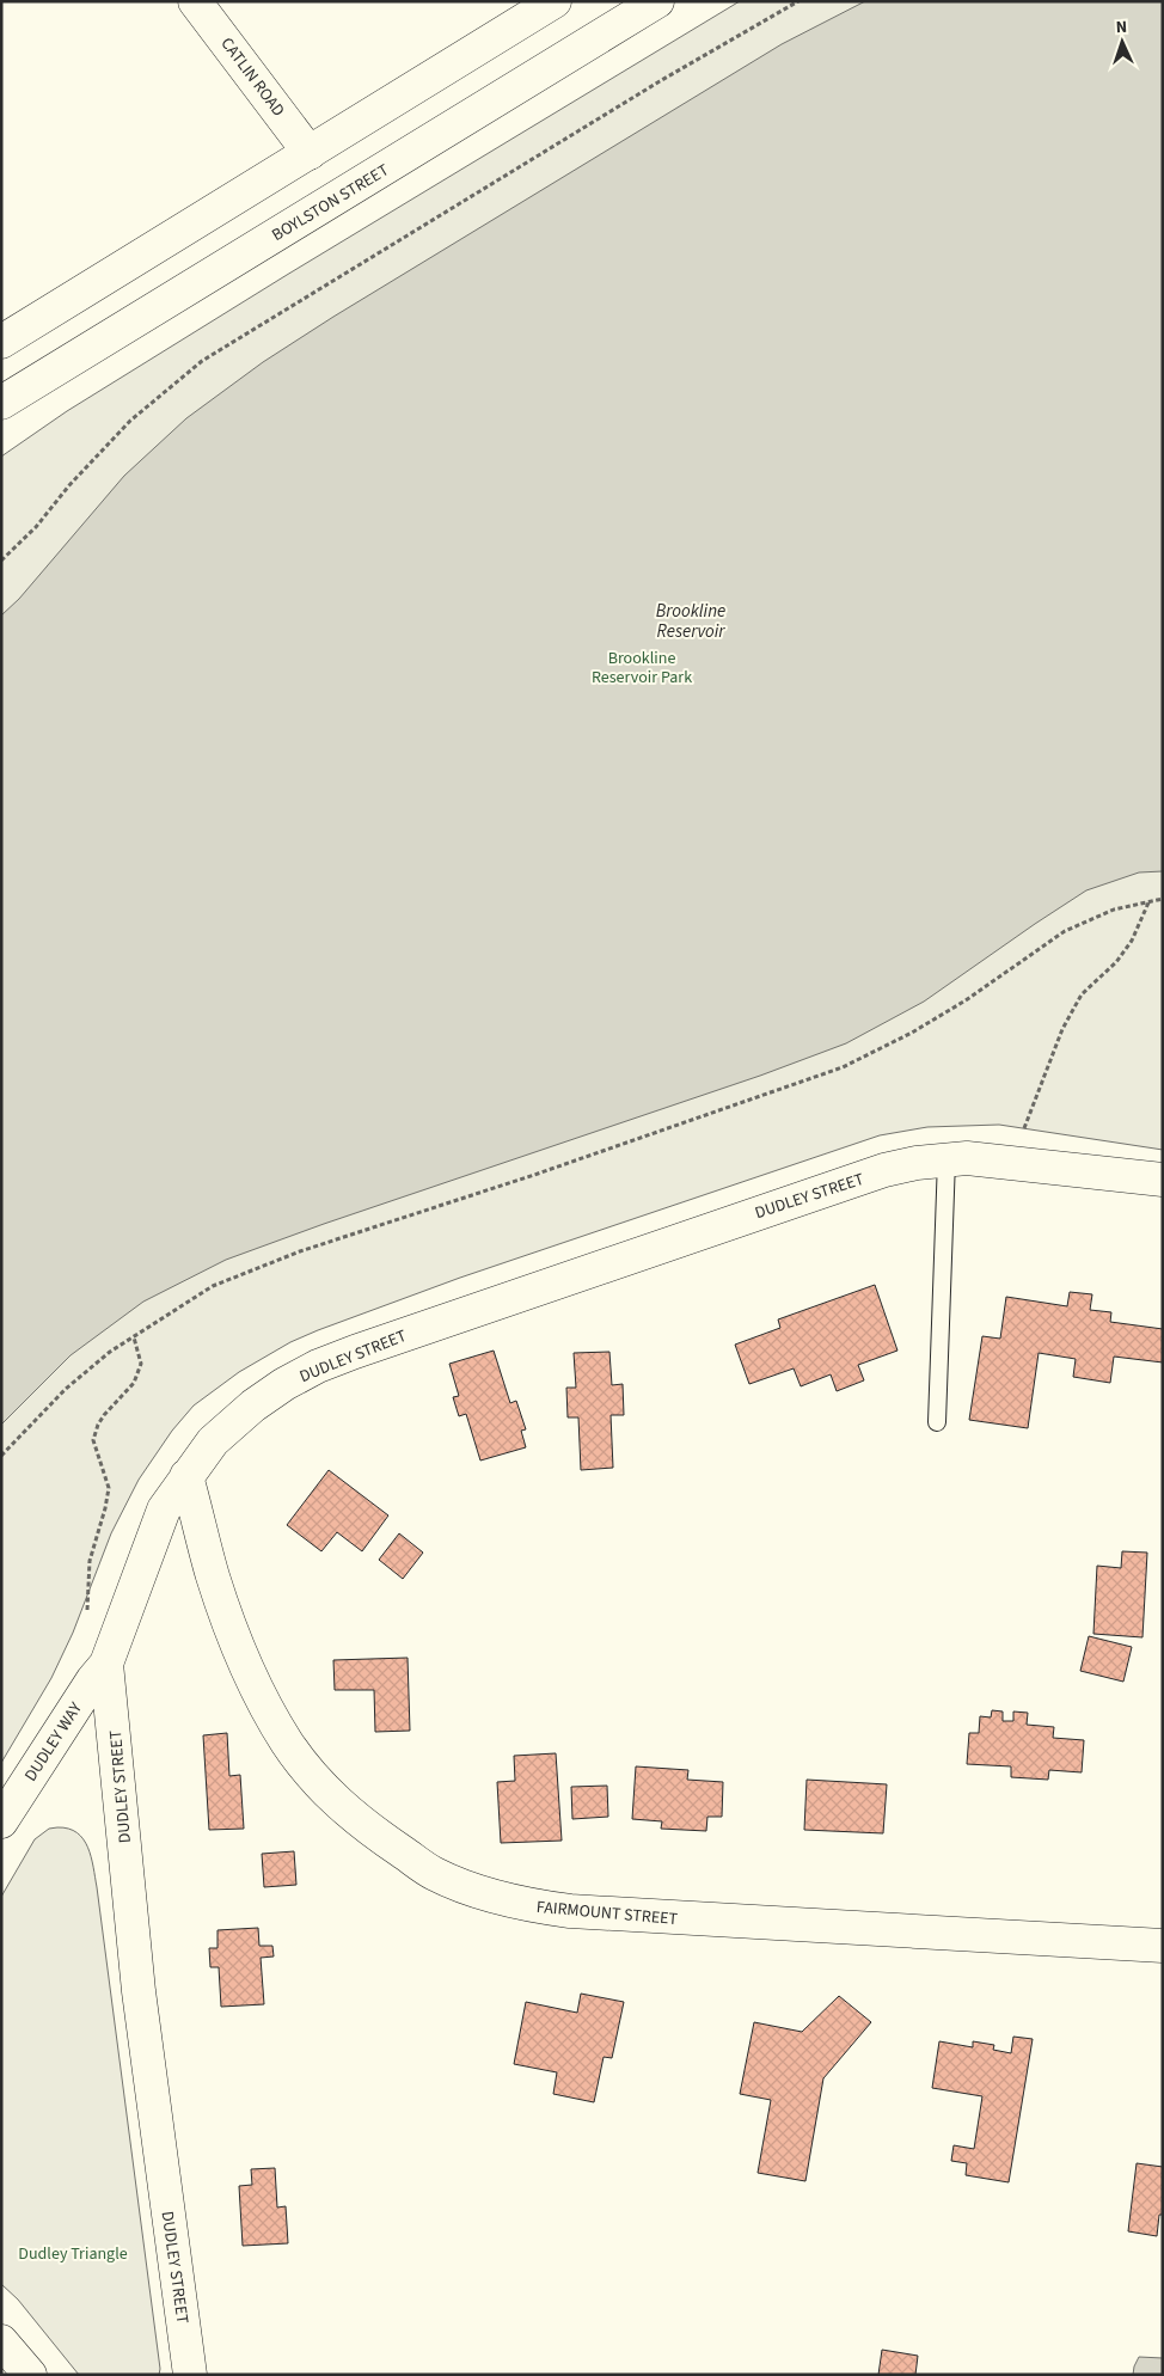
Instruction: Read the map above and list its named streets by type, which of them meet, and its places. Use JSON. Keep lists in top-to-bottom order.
{
  "streets": {
    "main road": [
      "CATLIN ROAD",
      "BOYLSTON STREET",
      "DUDLEY STREET",
      "DUDLEY WAY",
      "FAIRMOUNT STREET"
    ]
  },
  "crossings": [
    ["DUDLEY STREET", "DUDLEY WAY"],
    ["DUDLEY STREET", "FAIRMOUNT STREET"]
  ],
  "water": ["Brookline Reservoir"],
  "parks": ["Brookline Reservoir Park", "Dudley Triangle"],
  "north": "top"
}
